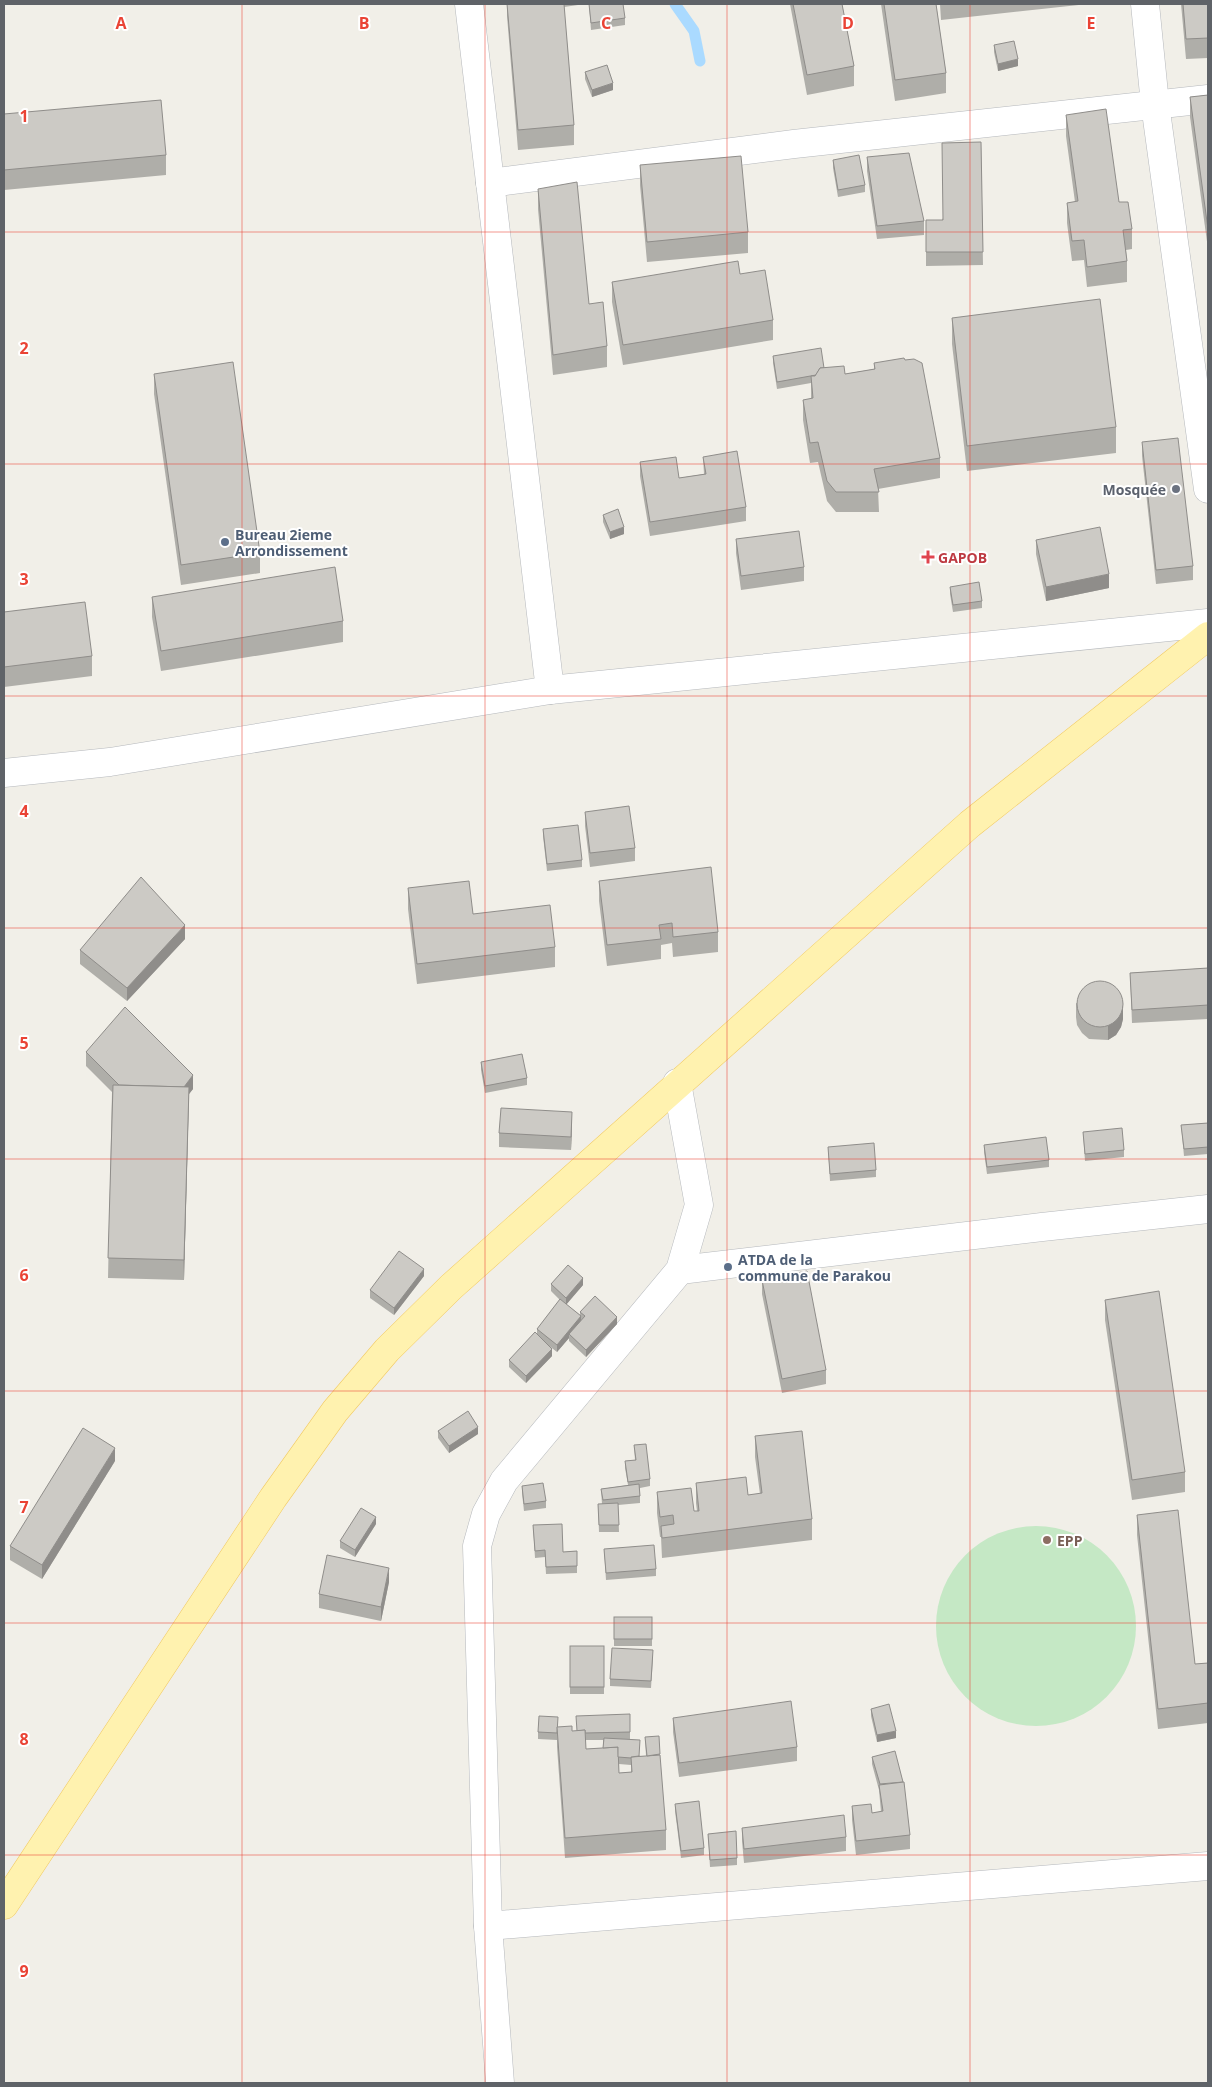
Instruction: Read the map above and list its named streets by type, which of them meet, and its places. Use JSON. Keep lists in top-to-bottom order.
{
  "places": {
    "other": [
      "Mosquée",
      "Bureau 2ieme Arrondissement",
      "ATDA de la commune de Parakou",
      "EPP"
    ],
    "health": ["GAPOB"]
  },
  "grid": {
    "columns": [
      "A",
      "B",
      "C",
      "D",
      "E"
    ],
    "rows": [
      "1",
      "2",
      "3",
      "4",
      "5",
      "6",
      "7",
      "8",
      "9"
    ]
  }
}
